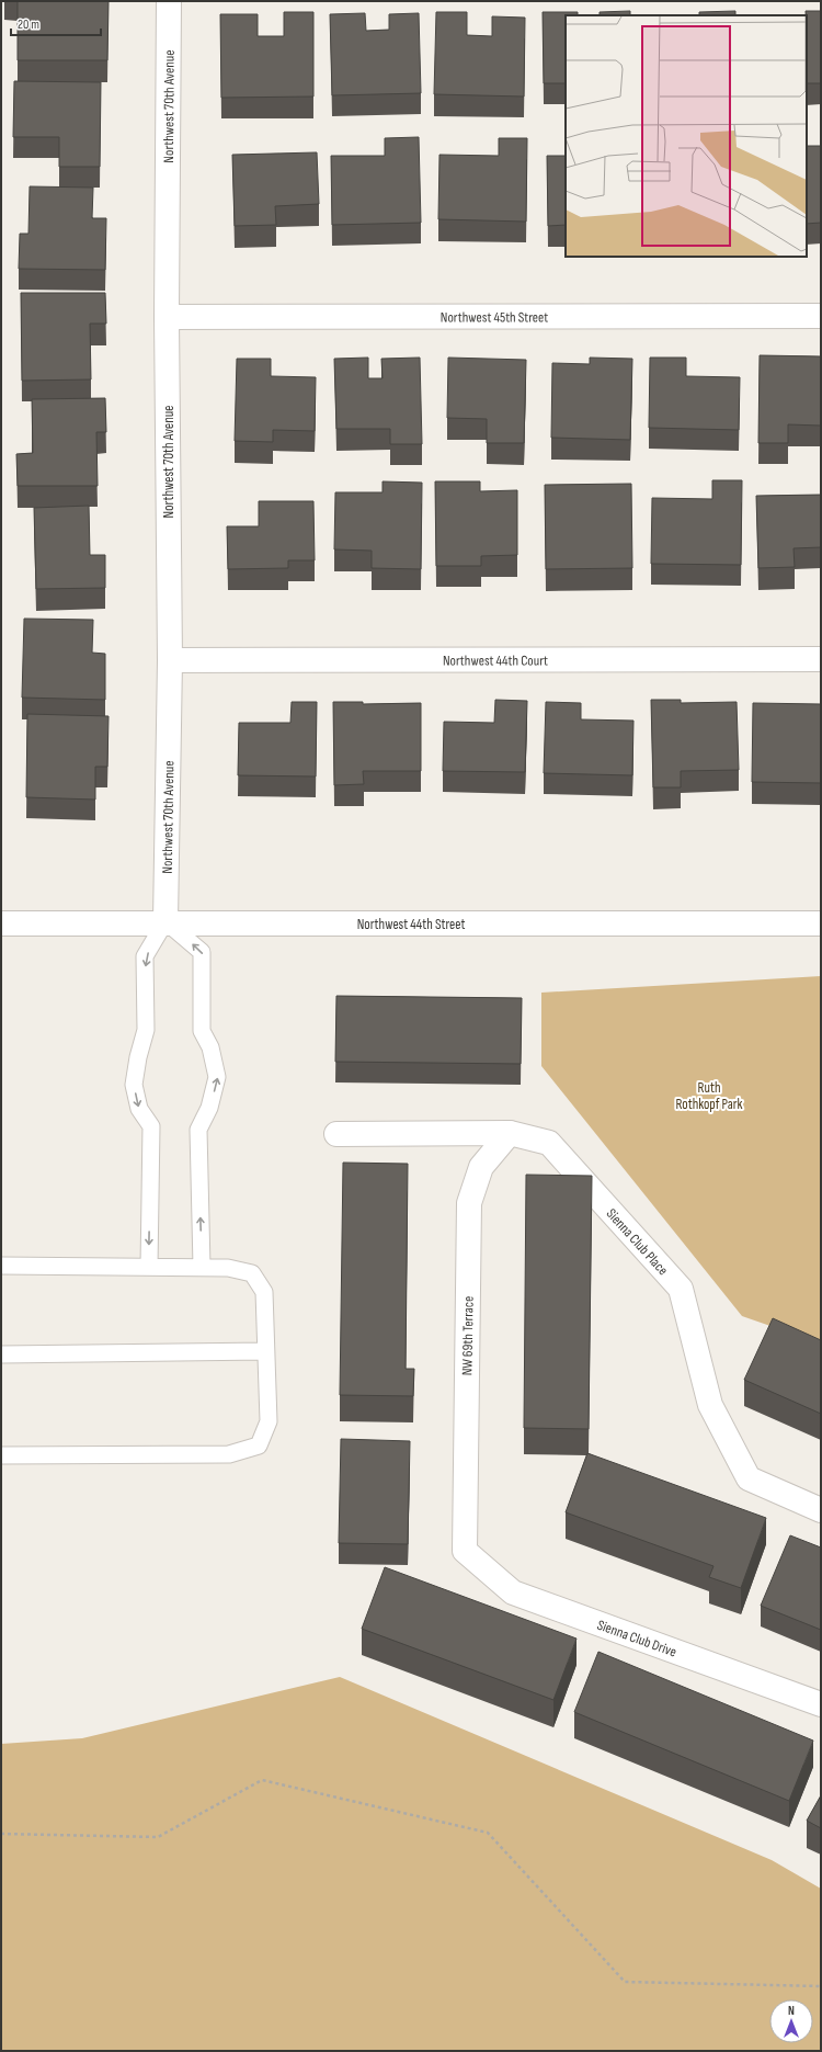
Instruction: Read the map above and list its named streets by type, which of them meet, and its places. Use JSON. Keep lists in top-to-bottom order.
{
  "streets": {
    "street": [
      "Northwest 70th Avenue",
      "Northwest 45th Street",
      "Northwest 44th Court",
      "Northwest 44th Street",
      "Sienna Club Place",
      "NW 69th Terrace",
      "Sienna Club Drive"
    ]
  },
  "crossings": [
    ["Northwest 70th Avenue", "Northwest 45th Street"],
    ["Northwest 70th Avenue", "Northwest 44th Court"],
    ["Northwest 70th Avenue", "Northwest 44th Street"],
    ["Sienna Club Place", "NW 69th Terrace"],
    ["NW 69th Terrace", "Sienna Club Drive"]
  ],
  "parks": ["Ruth Rothkopf Park"],
  "scale_bar": "20 m",
  "north": "top"
}
